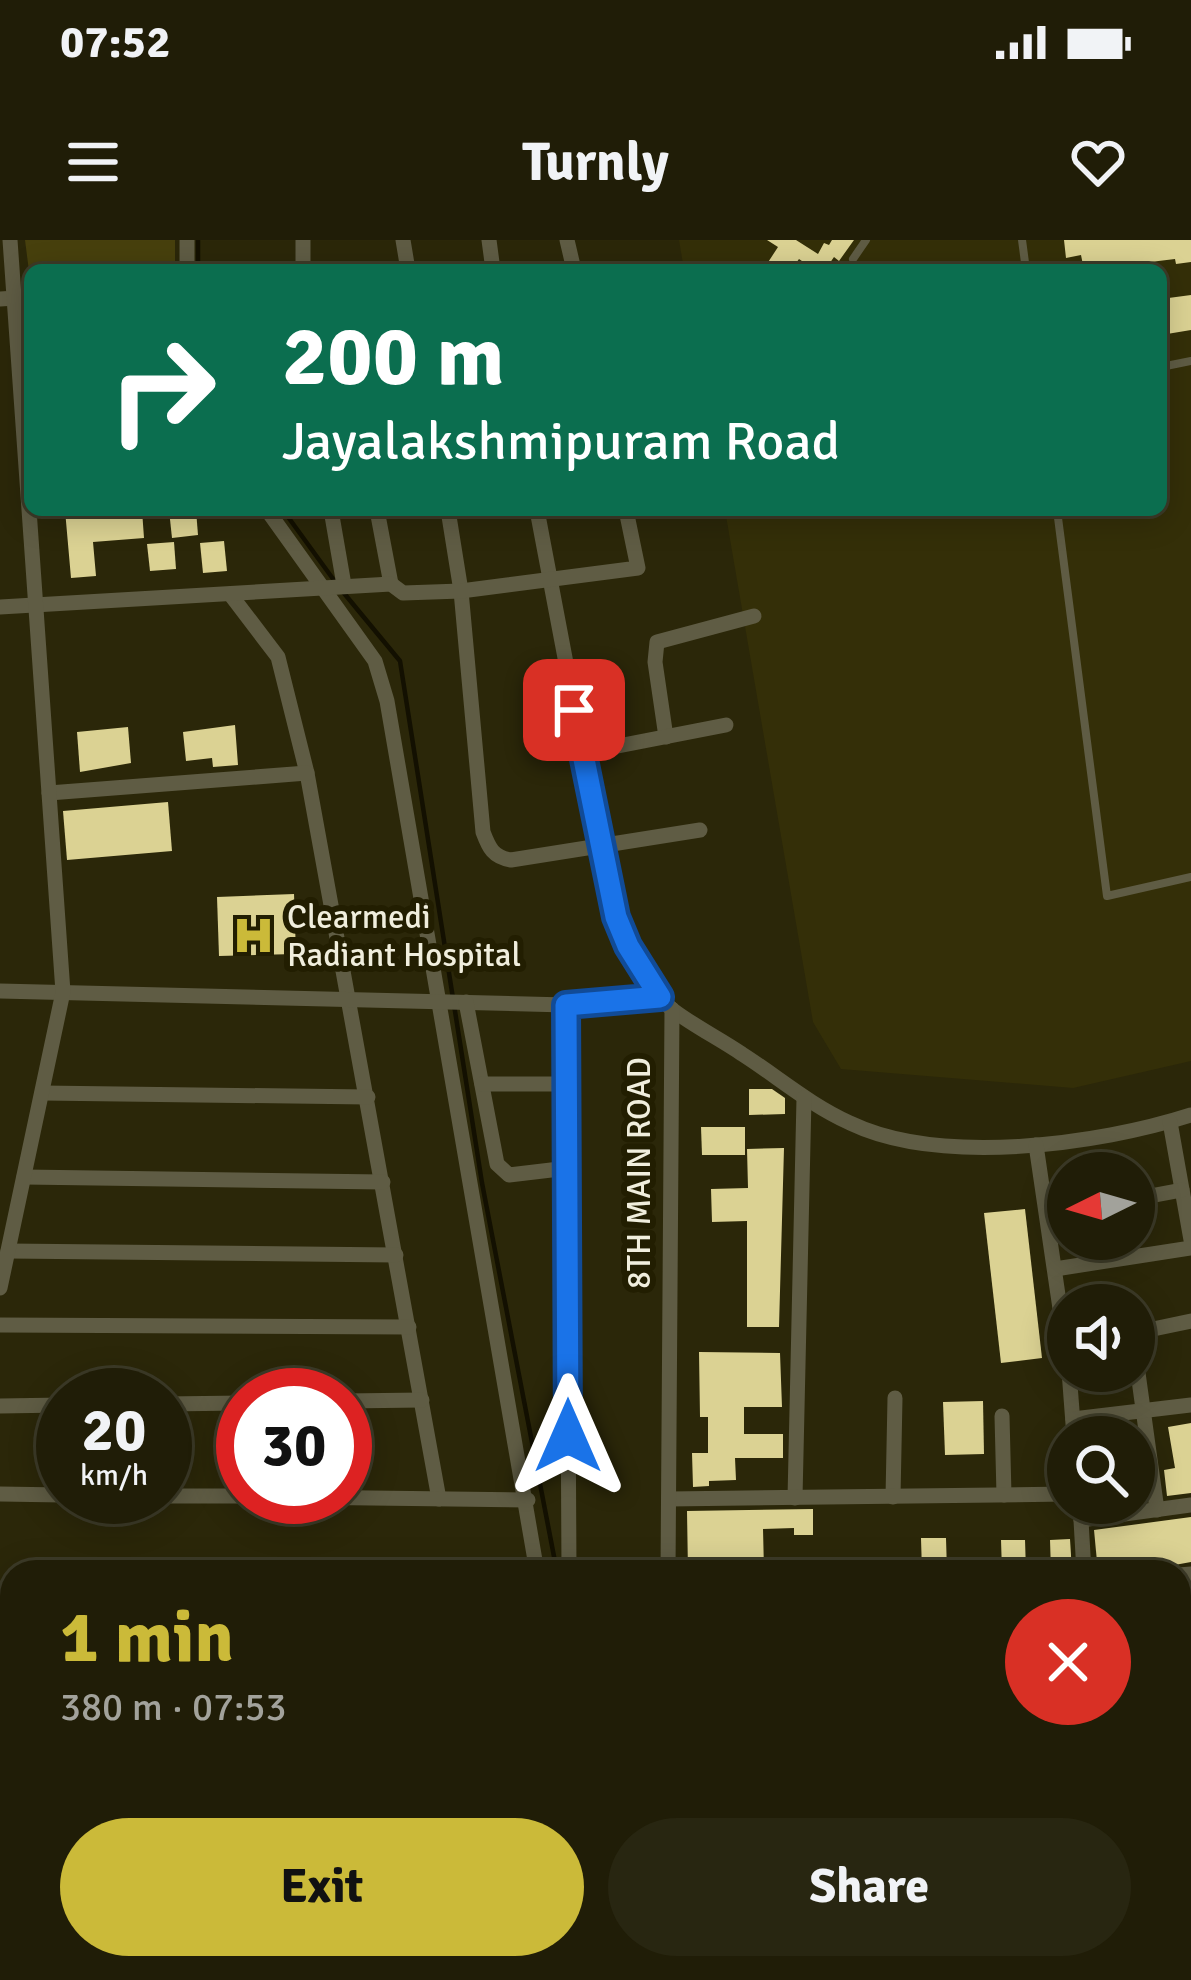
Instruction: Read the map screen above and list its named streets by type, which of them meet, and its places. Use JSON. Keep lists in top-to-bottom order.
{
  "streets": {
    "street": ["8TH MAIN ROAD"]
  },
  "places": {
    "hospital": ["Clearmedi Radiant Hospital"]
  },
  "north": "left",
  "page": {
    "status": "07:52",
    "header": "Turnly",
    "turn": ["200 m", "Jayalakshmipuram Road"],
    "speed": "20 km/h",
    "limit": "30",
    "heading": ["1 min", "380 m · 07:53"],
    "buttons": ["Exit", "Share"]
  }
}
